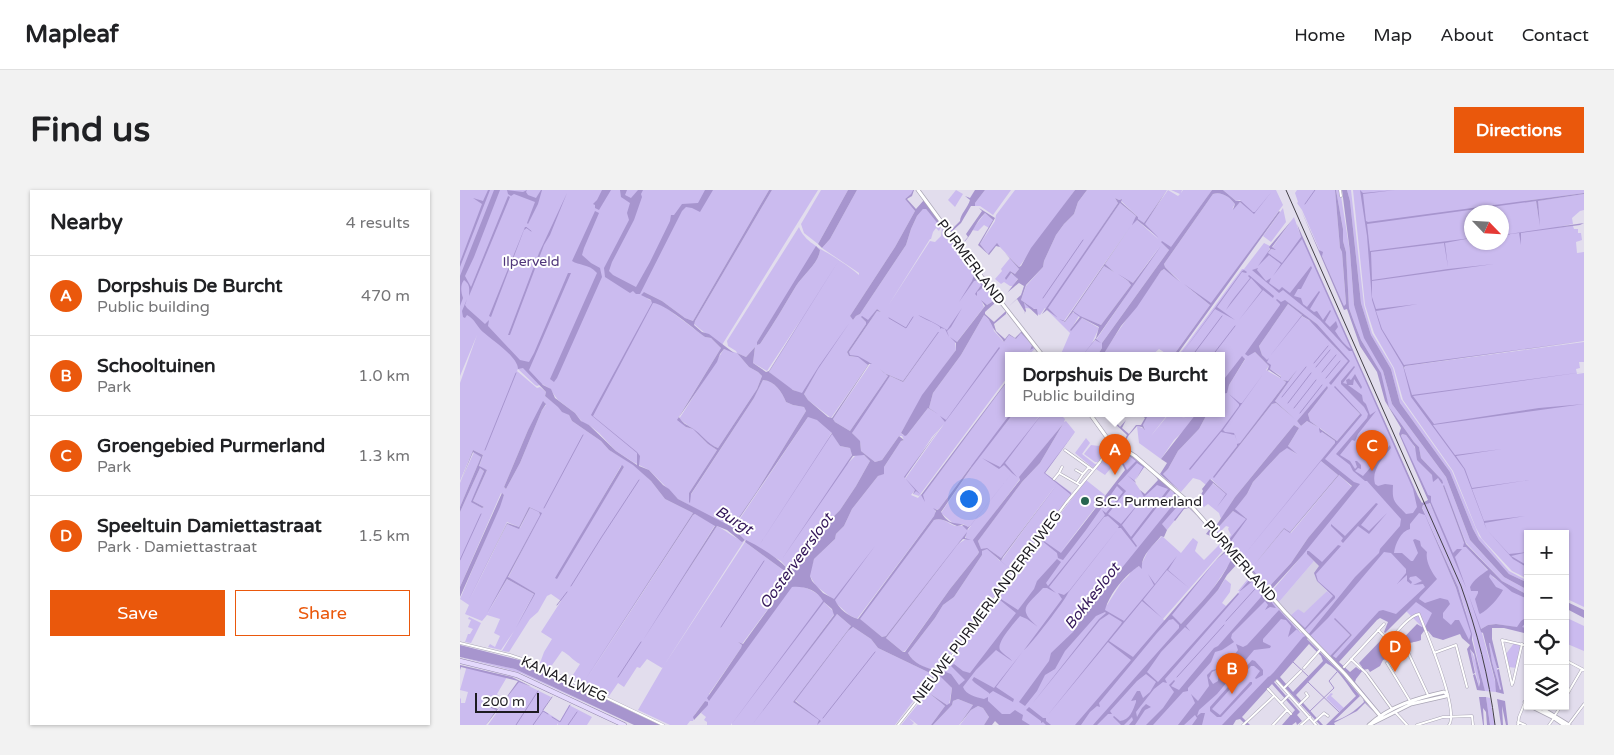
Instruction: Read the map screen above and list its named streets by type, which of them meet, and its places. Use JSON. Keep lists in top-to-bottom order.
{
  "streets": {
    "street": ["PURMERLAND", "NIEUWE PURMERLANDERRIJWEG", "KANAALWEG"]
  },
  "crossings": [
    ["PURMERLAND", "NIEUWE PURMERLANDERRIJWEG"]
  ],
  "water": ["Burgt", "Oosterveersloot", "Bokkesloot"],
  "parks": ["Ilperveld"],
  "places": ["S.C. Purmerland"],
  "scale_bar": "200 m",
  "north": "bottom right",
  "page": {
    "header": "Mapleaf",
    "nav": [
      "Home",
      "Map",
      "About",
      "Contact"
    ],
    "buttons": [
      "Directions",
      ["Save", "Share"]
    ],
    "title": "Find us",
    "heading": ["Nearby", "4 results"],
    "list": [
      {
        "mark": "A",
        "name": "Dorpshuis De Burcht",
        "note": "Public building",
        "value": "470 m"
      },
      {
        "mark": "B",
        "name": "Schooltuinen",
        "note": "Park",
        "value": "1.0 km"
      },
      {
        "mark": "C",
        "name": "Groengebied Purmerland",
        "note": "Park",
        "value": "1.3 km"
      },
      {
        "mark": "D",
        "name": "Speeltuin Damiettastraat",
        "note": "Park · Damiettastraat",
        "value": "1.5 km"
      }
    ],
    "popup": ["Dorpshuis De Burcht", "Public building"],
    "pins": [
      "C",
      "A",
      "D",
      "B"
    ],
    "map_buttons": ["+", "−"],
    "scale": "200 m"
  }
}
